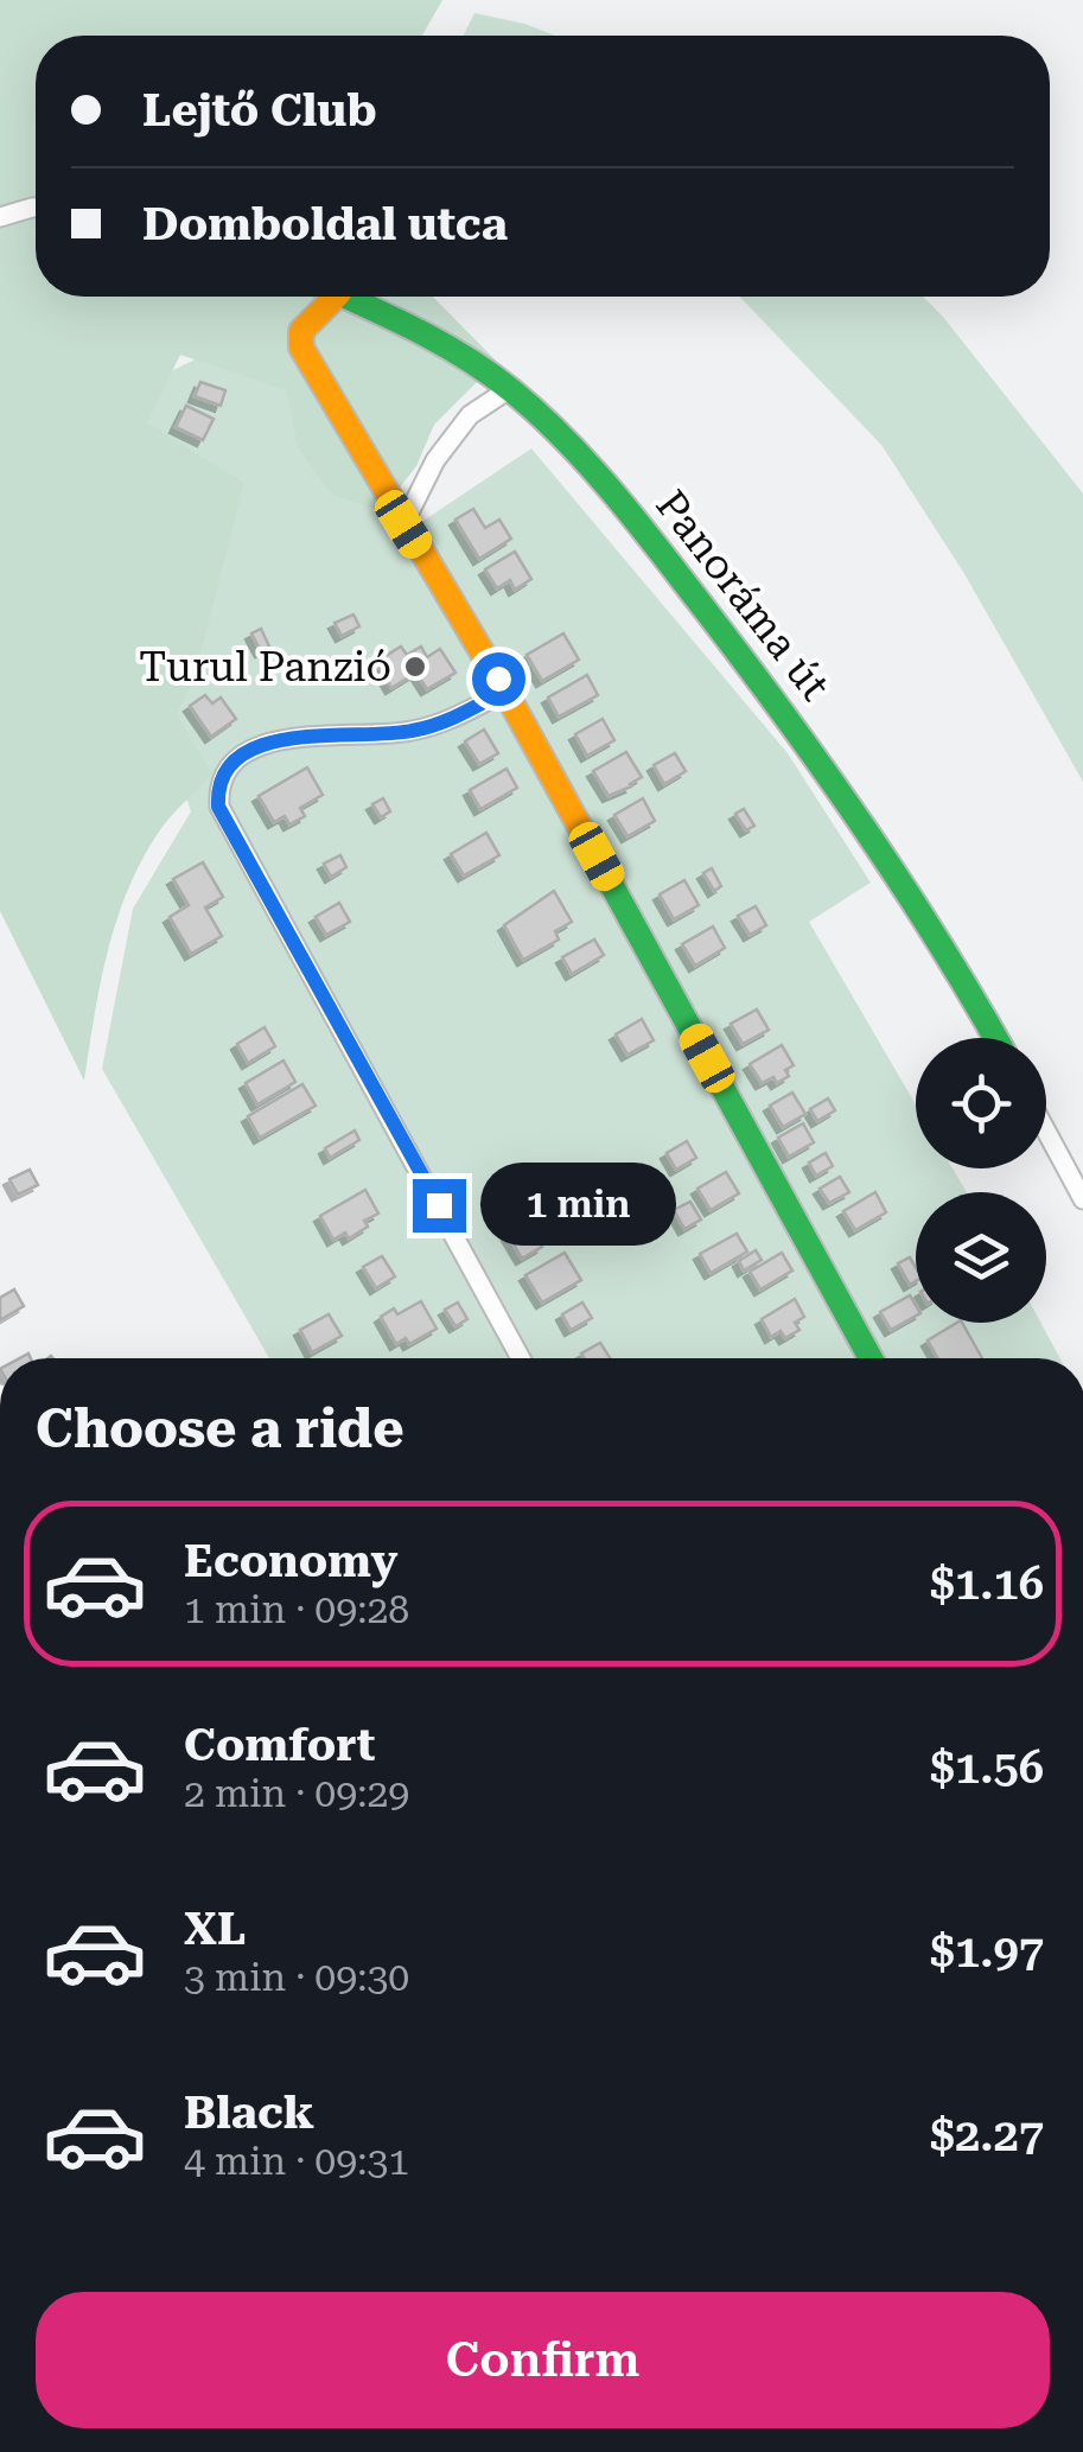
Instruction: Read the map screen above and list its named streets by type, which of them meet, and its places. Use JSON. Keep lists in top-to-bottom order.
{
  "streets": {
    "main road": ["Panoráma út"]
  },
  "places": ["Turul Panzió"],
  "page": {
    "banner": ["Lejtő Club", "Domboldal utca"],
    "bubble": "1 min",
    "heading": "Choose a ride",
    "list": [
      {
        "name": "Economy",
        "note": "1 min · 09:28",
        "value": "$1.16"
      },
      {
        "name": "Comfort",
        "note": "2 min · 09:29",
        "value": "$1.56"
      },
      {
        "name": "XL",
        "note": "3 min · 09:30",
        "value": "$1.97"
      },
      {
        "name": "Black",
        "note": "4 min · 09:31",
        "value": "$2.27"
      }
    ],
    "buttons": "Confirm"
  }
}
